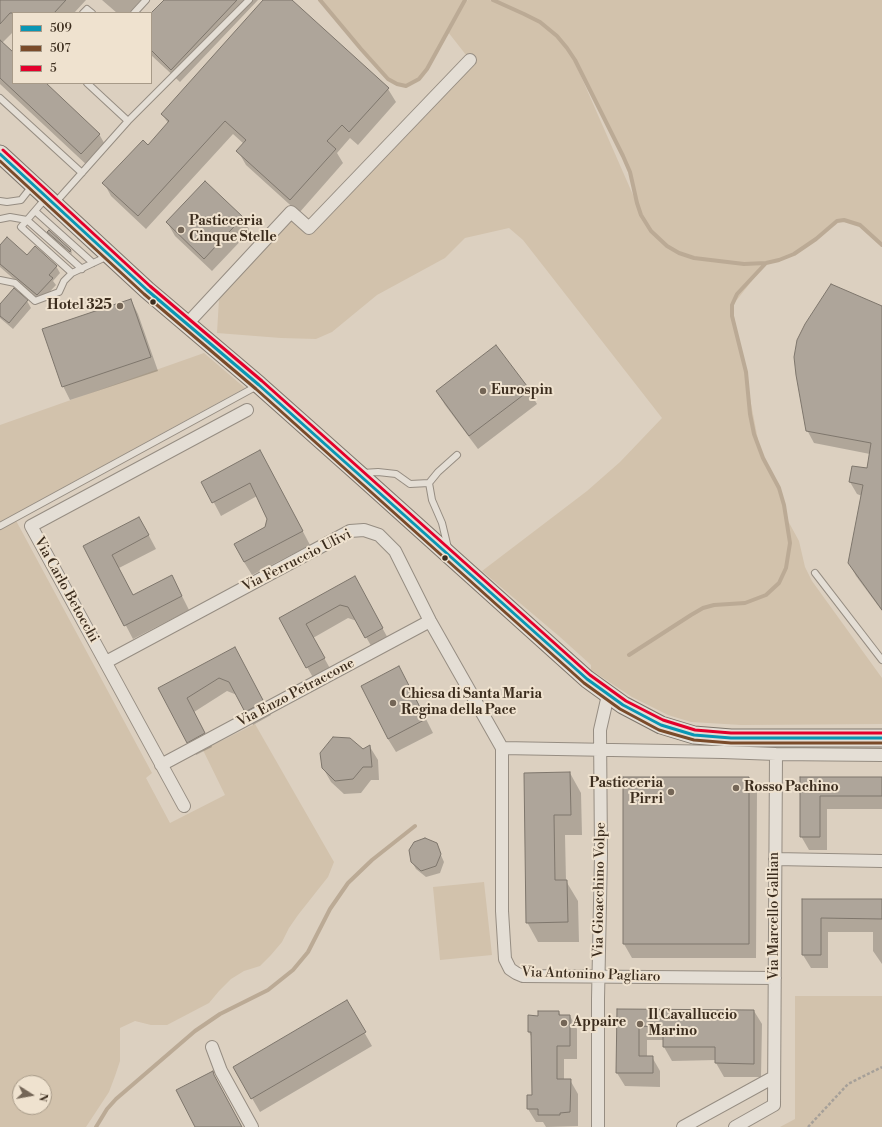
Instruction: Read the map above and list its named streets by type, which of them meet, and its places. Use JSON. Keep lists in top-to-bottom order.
{
  "streets": {
    "street": [
      "Via Ferruccio Ulivi",
      "Via Carlo Betocchi",
      "Via Enzo Petraccone",
      "Via Gioacchino Volpe",
      "Via Marcello Gallian",
      "Via Antonino Pagliaro"
    ]
  },
  "crossings": [
    ["Via Ferruccio Ulivi", "Via Carlo Betocchi"],
    ["Via Ferruccio Ulivi", "Via Enzo Petraccone"],
    ["Via Ferruccio Ulivi", "Via Antonino Pagliaro"],
    ["Via Carlo Betocchi", "Via Enzo Petraccone"],
    ["Via Gioacchino Volpe", "Via Antonino Pagliaro"],
    ["Via Marcello Gallian", "Via Antonino Pagliaro"]
  ],
  "places": [
    "Pasticceria Cinque Stelle",
    "Hotel 325",
    "Eurospin",
    "Chiesa di Santa Maria Regina della Pace",
    "Rosso Pachino",
    "Pasticceria Pirri",
    "Appaire",
    "Il Cavalluccio Marino"
  ],
  "lines": ["transit line 5", "transit line 509", "transit line 507"],
  "legend": ["509", "507", "5"],
  "north": "right"
}
